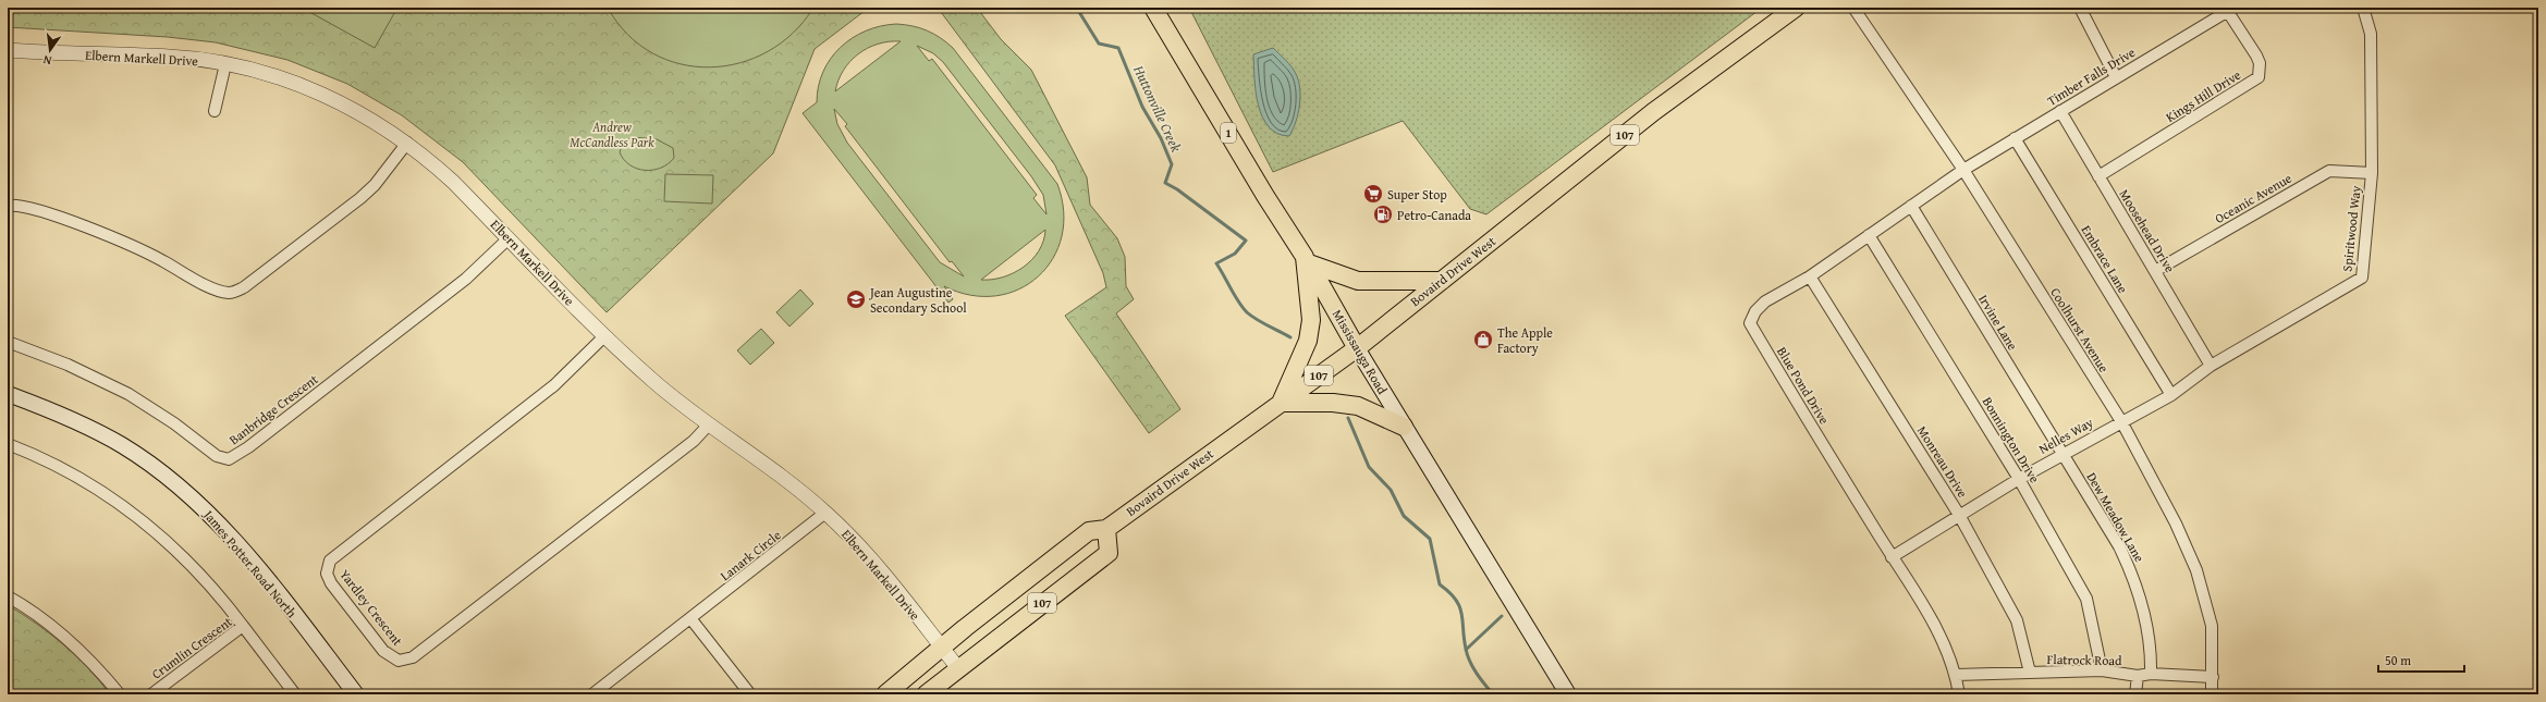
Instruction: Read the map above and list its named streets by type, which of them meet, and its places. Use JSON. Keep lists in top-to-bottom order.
{
  "streets": {
    "main road": [
      "1",
      "107",
      "Bovaird Drive West",
      "Mississauga Road",
      "James Potter Road North"
    ],
    "street": [
      "Elbern Markell Drive",
      "Timber Falls Drive",
      "Kings Hill Drive",
      "Oceanic Avenue",
      "Spiritwood Way",
      "Moosehead Drive",
      "Embrace Lane",
      "Irvine Lane",
      "Coolhurst Avenue",
      "Blue Pond Drive",
      "Banbridge Crescent",
      "Nelles Way",
      "Bonnington Drive",
      "Monreau Drive",
      "Dew Meadow Lane",
      "Lanark Circle",
      "Yardley Crescent",
      "Crumlin Crescent",
      "Flatrock Road"
    ]
  },
  "crossings": [
    ["Elbern Markell Drive", "107"],
    ["Elbern Markell Drive", "Bovaird Drive West"],
    ["Elbern Markell Drive", "Banbridge Crescent"],
    ["Elbern Markell Drive", "Lanark Circle"],
    ["Elbern Markell Drive", "Yardley Crescent"],
    ["Timber Falls Drive", "Kings Hill Drive"],
    ["Timber Falls Drive", "Moosehead Drive"],
    ["Timber Falls Drive", "Embrace Lane"],
    ["Timber Falls Drive", "Coolhurst Avenue"],
    ["Timber Falls Drive", "Blue Pond Drive"],
    ["Kings Hill Drive", "Moosehead Drive"],
    ["107", "Bovaird Drive West"],
    ["Oceanic Avenue", "Spiritwood Way"],
    ["Oceanic Avenue", "Moosehead Drive"],
    ["Spiritwood Way", "Moosehead Drive"],
    ["Spiritwood Way", "Embrace Lane"],
    ["Spiritwood Way", "Coolhurst Avenue"],
    ["Spiritwood Way", "Nelles Way"],
    ["Bovaird Drive West", "Mississauga Road"],
    ["Irvine Lane", "Blue Pond Drive"],
    ["Irvine Lane", "Nelles Way"],
    ["Irvine Lane", "Dew Meadow Lane"],
    ["Coolhurst Avenue", "Blue Pond Drive"],
    ["Coolhurst Avenue", "Nelles Way"],
    ["Coolhurst Avenue", "Flatrock Road"],
    ["Blue Pond Drive", "Nelles Way"],
    ["Blue Pond Drive", "Bonnington Drive"],
    ["Blue Pond Drive", "Monreau Drive"],
    ["Blue Pond Drive", "Flatrock Road"],
    ["Nelles Way", "Bonnington Drive"],
    ["Nelles Way", "Monreau Drive"],
    ["Nelles Way", "Dew Meadow Lane"],
    ["Bonnington Drive", "Flatrock Road"],
    ["Monreau Drive", "Flatrock Road"],
    ["Dew Meadow Lane", "Flatrock Road"]
  ],
  "water": ["Huttonville Creek"],
  "parks": ["Andrew McCandless Park"],
  "places": {
    "supermarket": ["Super Stop"],
    "fuel station": ["Petro-Canada"],
    "school or university": ["Jean Augustine Secondary School"],
    "shop": ["The Apple Factory"]
  },
  "scale_bar": "50 m",
  "north": "bottom"
}
